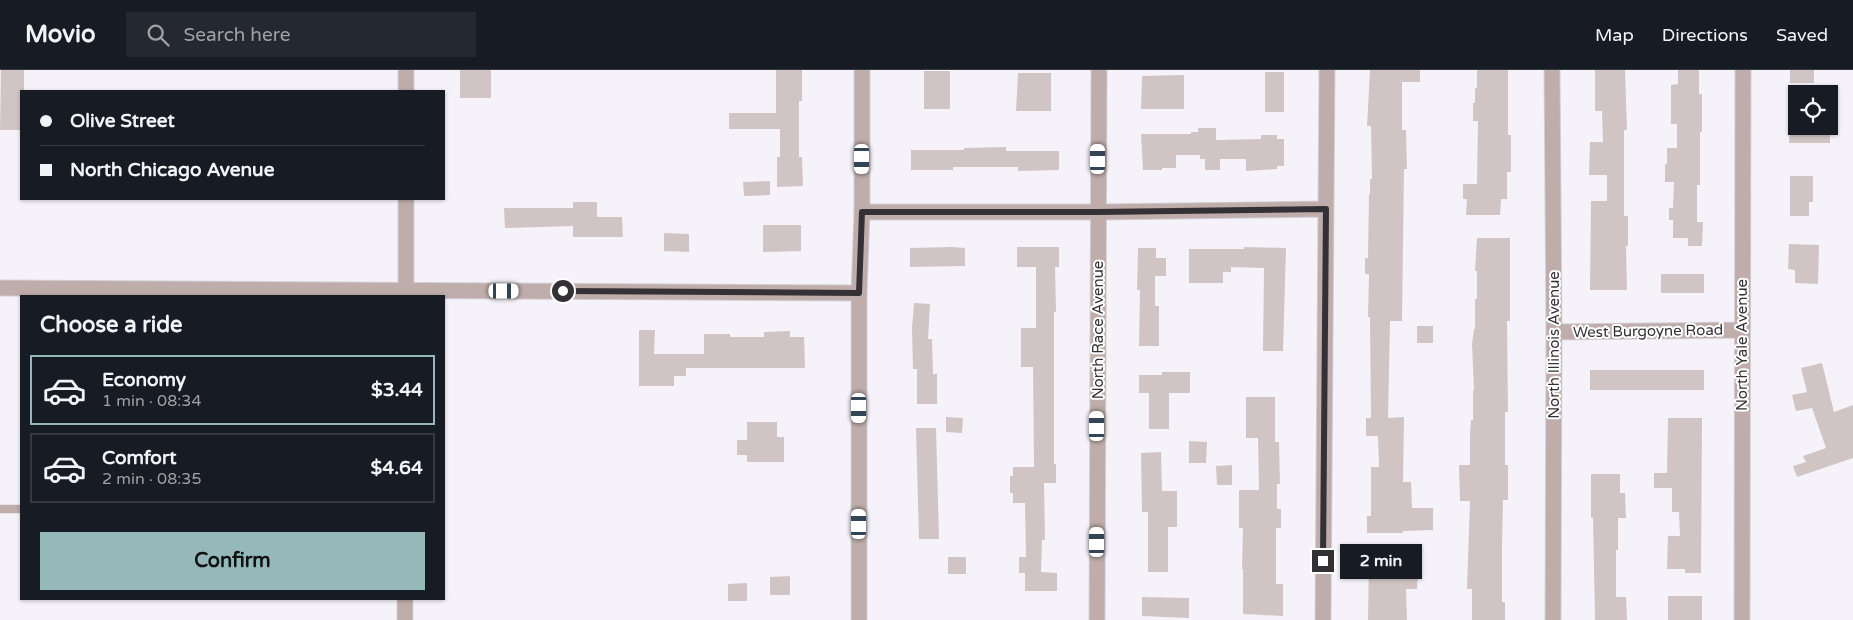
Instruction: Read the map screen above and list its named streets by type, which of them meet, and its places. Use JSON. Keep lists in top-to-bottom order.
{
  "streets": {
    "street": [
      "North Race Avenue",
      "West Burgoyne Road",
      "North Illinois Avenue",
      "North Yale Avenue"
    ]
  },
  "crossings": [
    ["West Burgoyne Road", "North Illinois Avenue"],
    ["West Burgoyne Road", "North Yale Avenue"]
  ],
  "page": {
    "header": "Movio",
    "search": "Search here",
    "nav": ["Map", "Directions", "Saved"],
    "banner": ["Olive Street", "North Chicago Avenue"],
    "heading": "Choose a ride",
    "list": [
      {
        "name": "Economy",
        "note": "1 min · 08:34",
        "value": "$3.44"
      },
      {
        "name": "Comfort",
        "note": "2 min · 08:35",
        "value": "$4.64"
      }
    ],
    "buttons": "Confirm",
    "bubble": "2 min"
  }
}
